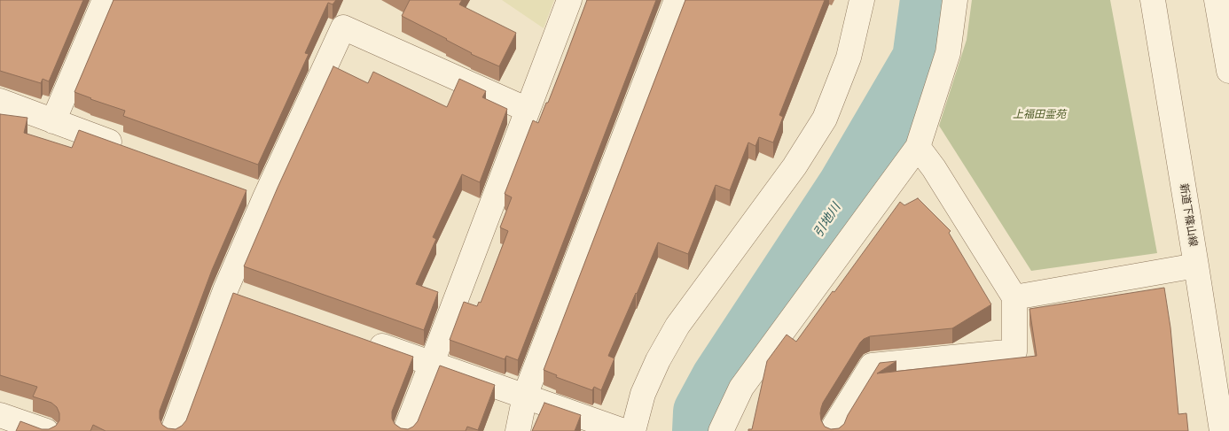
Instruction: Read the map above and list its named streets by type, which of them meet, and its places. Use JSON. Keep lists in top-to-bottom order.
{
  "streets": {
    "street": ["新道下篠山線"]
  },
  "water": ["引地川"],
  "parks": ["上福田霊苑"]
}
